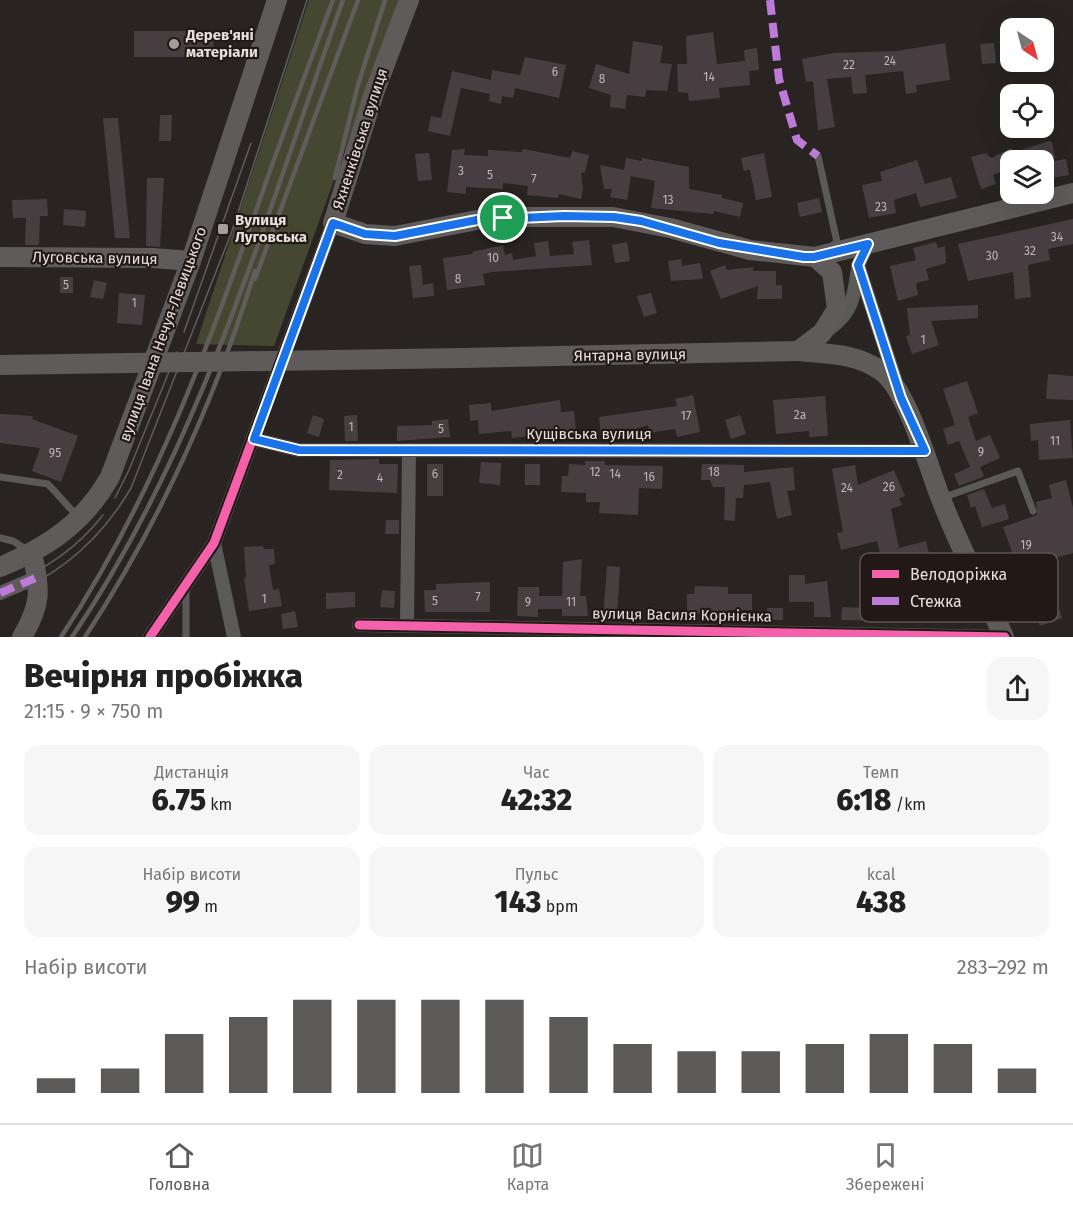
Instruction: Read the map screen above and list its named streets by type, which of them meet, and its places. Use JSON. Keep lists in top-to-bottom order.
{
  "streets": {
    "main road": [
      "Яхненківська вулиця",
      "Луговська вулиця",
      "вулиця Івана Нечуя-Левицького",
      "Янтарна вулиця"
    ],
    "street": ["Кущівська вулиця", "вулиця Василя Корнієнка"]
  },
  "crossings": [
    ["Яхненківська вулиця", "Кущівська вулиця"],
    ["Луговська вулиця", "вулиця Івана Нечуя-Левицького"],
    ["Янтарна вулиця", "Кущівська вулиця"],
    ["Янтарна вулиця", "вулиця Василя Корнієнка"]
  ],
  "places": {
    "other": ["Дерев'янi матерiали"],
    "transit": ["Вулиця Луговська"]
  },
  "house_numbers": [
    "24",
    "22",
    "6",
    "14",
    "8",
    "3",
    "5",
    "7",
    "13",
    "23",
    "34",
    "32",
    "30",
    "10",
    "8",
    "5",
    "1",
    "1",
    "2а",
    "17",
    "1",
    "5",
    "11",
    "9",
    "95",
    "12",
    "18",
    "6",
    "14",
    "2",
    "16",
    "4",
    "26",
    "24",
    "19",
    "7",
    "1",
    "5",
    "9",
    "11"
  ],
  "legend": ["Велодоріжка", "Стежка"],
  "north": "bottom right",
  "page": {
    "heading": ["Вечірня пробіжка", "21:15 · 9 × 750 m"],
    "stats": [
      ["Дистанція", "6.75 km"],
      ["Час", "42:32"],
      ["Темп", "6:18 /km"],
      ["Набір висоти", "99 m"],
      ["Пульс", "143 bpm"],
      ["kcal", "438"]
    ],
    "chart": ["Набір висоти", "283–292 m"],
    "tabs": ["Головна", "Карта", "Збережені"]
  }
}
